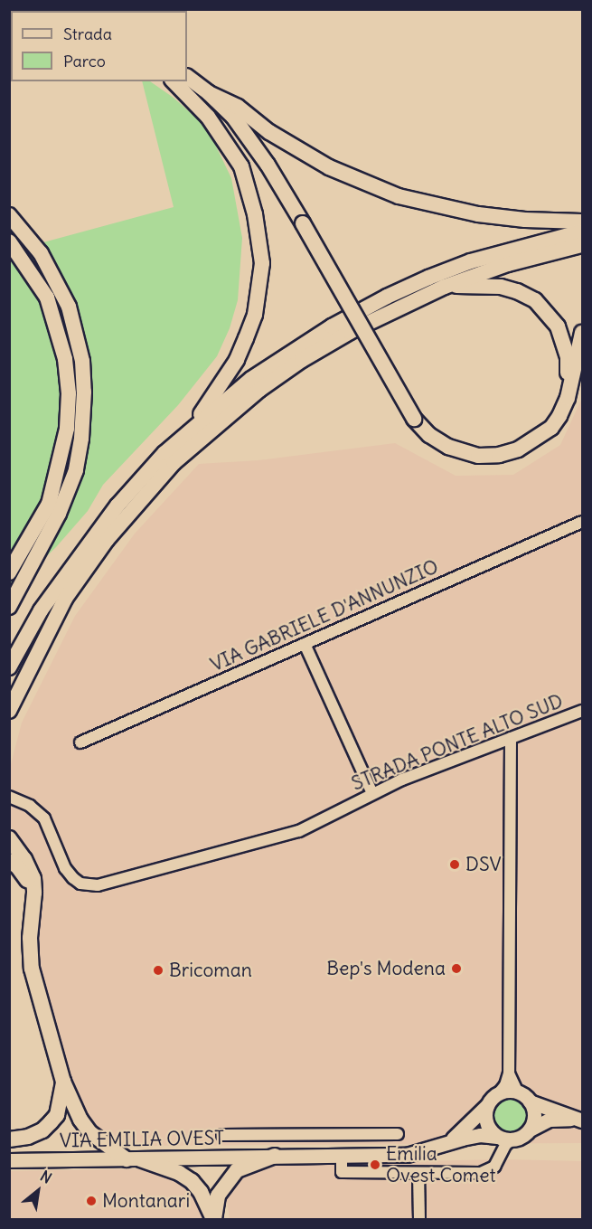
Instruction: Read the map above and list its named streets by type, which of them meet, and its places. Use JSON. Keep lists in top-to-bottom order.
{
  "streets": {
    "main road": ["VIA EMILIA OVEST"],
    "street": ["VIA GABRIELE D'ANNUNZIO", "STRADA PONTE ALTO SUD"]
  },
  "places": [
    "DSV",
    "Bep's Modena",
    "Bricoman",
    "Emilia Ovest Comet",
    "Montanari"
  ],
  "legend": ["Strada", "Parco"],
  "north": "top right"
}
